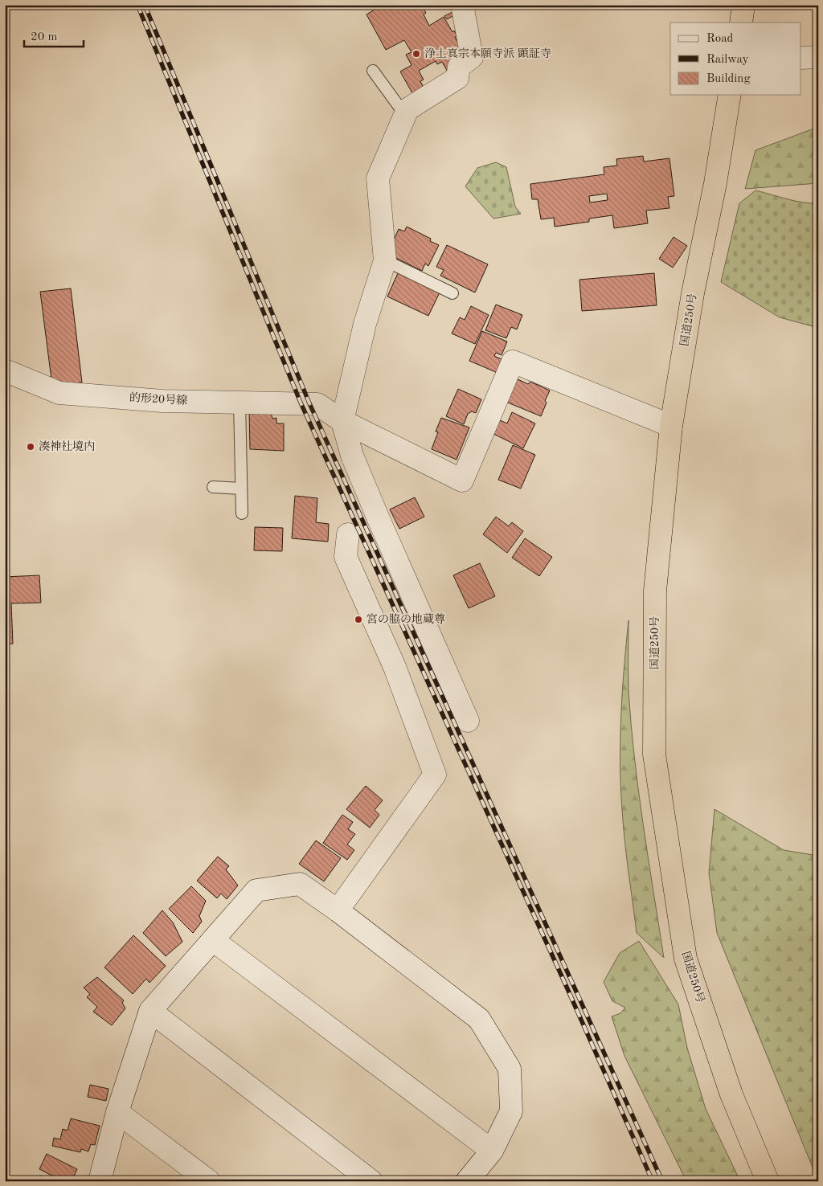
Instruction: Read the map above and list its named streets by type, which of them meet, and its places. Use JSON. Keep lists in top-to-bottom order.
{
  "streets": {
    "highway": ["国道250号"],
    "street": ["的形20号線"]
  },
  "places": ["浄土真宗本願寺派 顕証寺", "湊神社境内", "宮の脇の地蔵尊"],
  "legend": ["Road", "Railway", "Building"],
  "scale_bar": "20 m"
}
